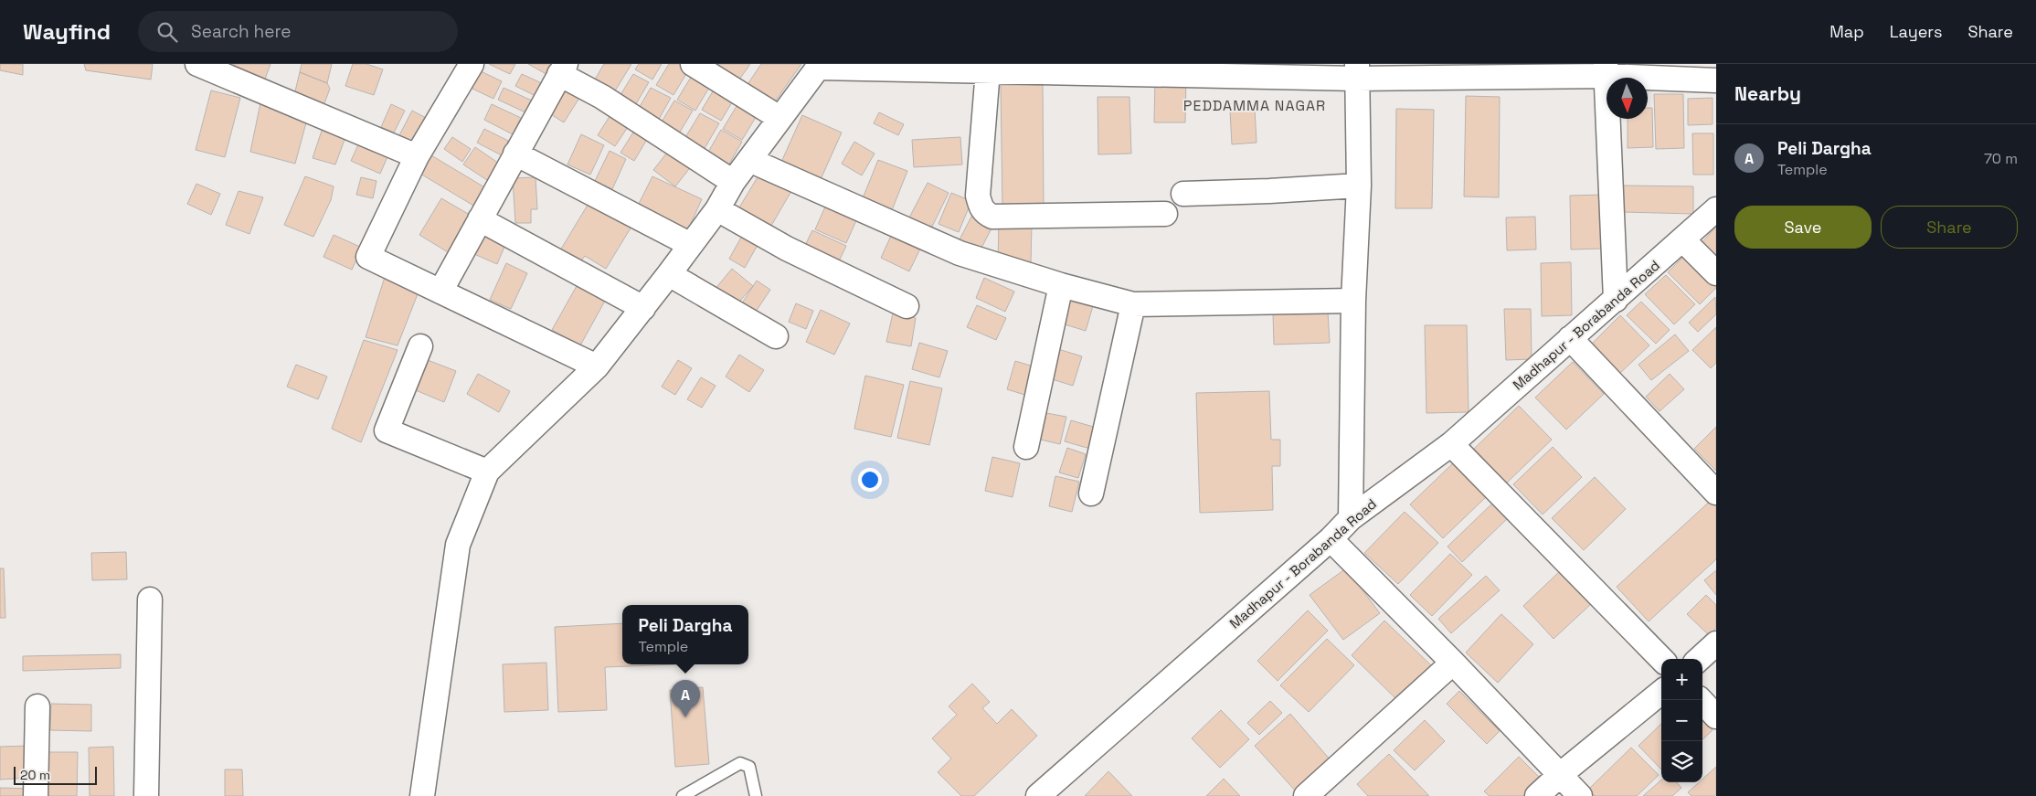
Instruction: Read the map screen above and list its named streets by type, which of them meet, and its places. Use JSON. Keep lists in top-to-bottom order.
{
  "streets": {
    "street": ["Madhapur - Borabanda Road"]
  },
  "districts": ["PEDDAMMA NAGAR"],
  "scale_bar": "20 m",
  "north": "bottom",
  "page": {
    "header": "Wayfind",
    "search": "Search here",
    "nav": ["Map", "Layers", "Share"],
    "heading": "Nearby",
    "list": [
      {
        "mark": "A",
        "name": "Peli Dargha",
        "note": "Temple",
        "value": "70 m"
      }
    ],
    "buttons": ["Save", "Share"],
    "popup": ["Peli Dargha", "Temple"],
    "map_buttons": ["+", "−"],
    "pins": "A",
    "scale": "20 m"
  }
}
